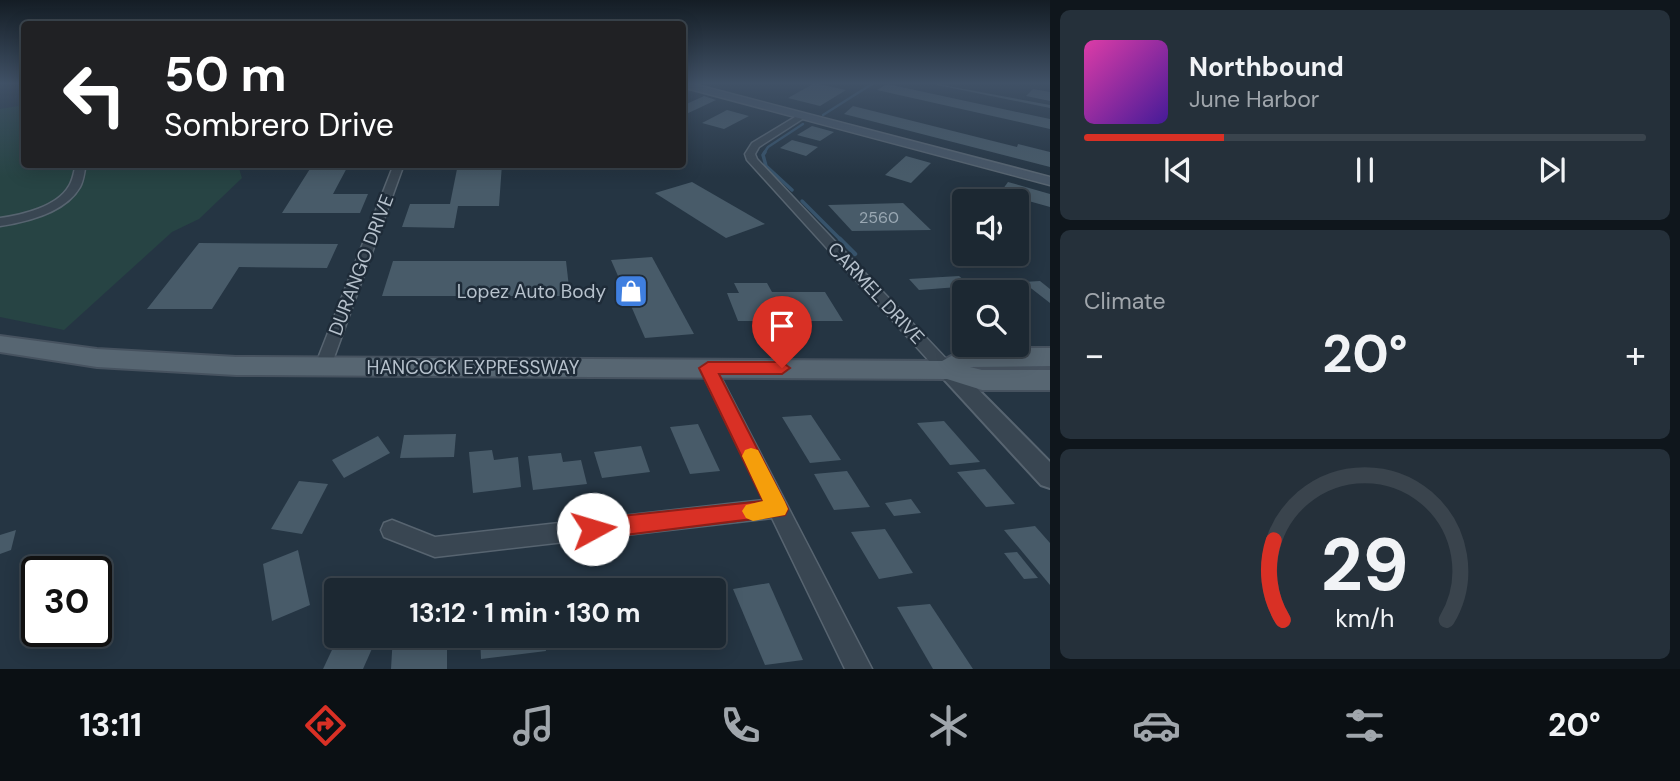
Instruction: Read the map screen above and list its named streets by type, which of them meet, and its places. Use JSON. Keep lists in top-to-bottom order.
{
  "streets": {
    "main road": ["HANCOCK EXPRESSWAY"],
    "street": ["DURANGO DRIVE", "CARMEL DRIVE"]
  },
  "crossings": [
    ["DURANGO DRIVE", "HANCOCK EXPRESSWAY"],
    ["CARMEL DRIVE", "HANCOCK EXPRESSWAY"]
  ],
  "places": {
    "shop": ["Lopez Auto Body"]
  },
  "house_numbers": ["2560"],
  "page": {
    "turn": ["50 m", "Sombrero Drive"],
    "song": ["Northbound", "June Harbor"],
    "tile": "Climate",
    "heat": ["−", "20°", "+"],
    "limit": "30",
    "trip": "13:12 · 1 min · 130 m",
    "tabs": ["13:11", "20°"],
    "gauge": ["29", "km/h"]
  }
}
